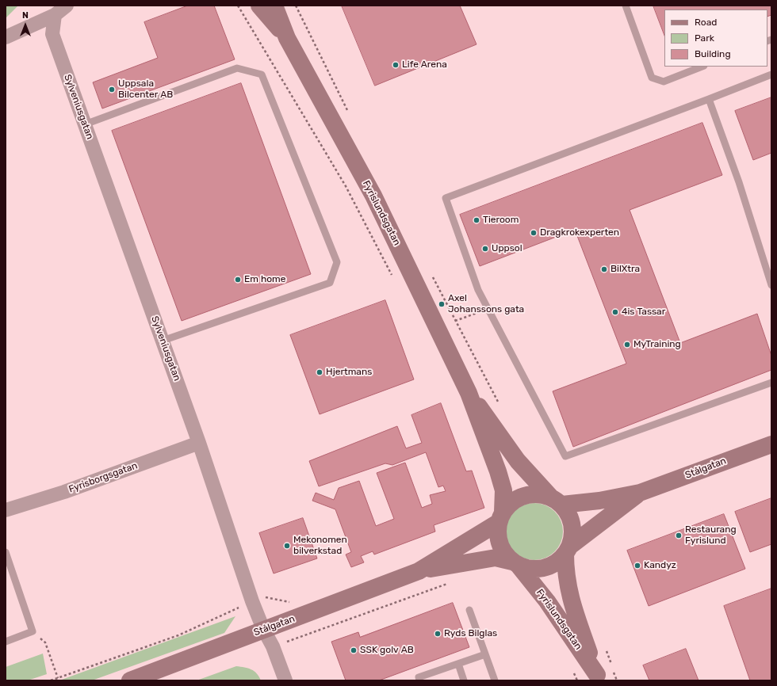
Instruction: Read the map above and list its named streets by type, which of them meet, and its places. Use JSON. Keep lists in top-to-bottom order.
{
  "streets": {
    "main road": ["Fyrislundsgatan", "Stålgatan"],
    "street": ["Sylveniusgatan", "Fyrisborgsgatan"]
  },
  "crossings": [
    ["Sylveniusgatan", "Stålgatan"],
    ["Sylveniusgatan", "Fyrisborgsgatan"],
    ["Fyrislundsgatan", "Stålgatan"]
  ],
  "places": [
    "Life Arena",
    "Uppsala Bilcenter AB",
    "Tieroom",
    "Dragkrokexperten",
    "Uppsol",
    "BilXtra",
    "Em home",
    "Axel Johanssons gata",
    "4is Tassar",
    "MyTraining",
    "Hjertmans",
    "Restaurang Fyrislund",
    "Mekonomen bilverkstad",
    "Kandyz",
    "Ryds Bilglas",
    "SSK golv AB"
  ],
  "legend": ["Road", "Park", "Building"],
  "north": "top"
}
